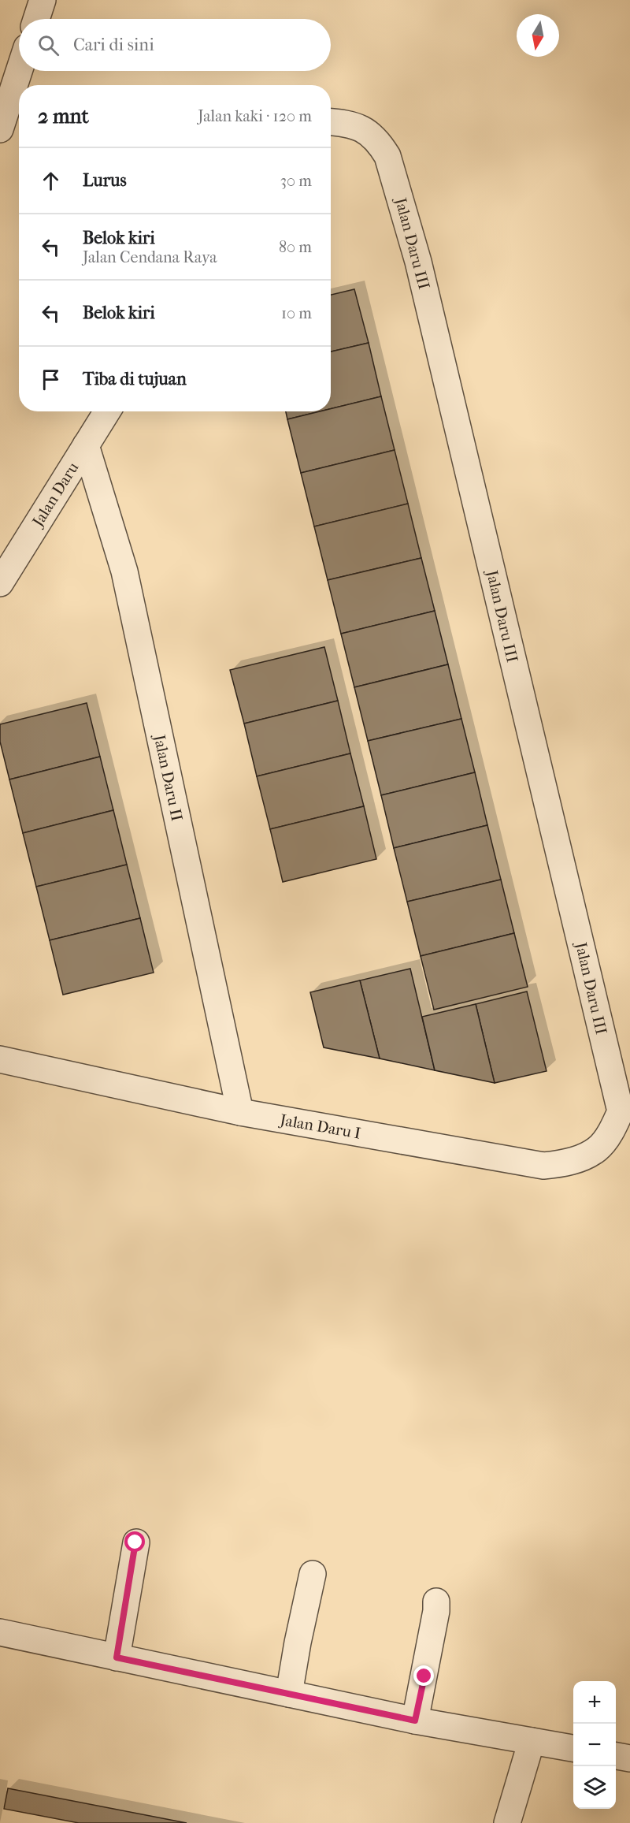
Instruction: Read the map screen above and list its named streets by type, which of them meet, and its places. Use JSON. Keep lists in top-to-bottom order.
{
  "streets": {
    "street": [
      "Jalan Daru III",
      "Jalan Daru",
      "Jalan Daru II",
      "Jalan Daru I"
    ]
  },
  "crossings": [
    ["Jalan Daru III", "Jalan Daru I"],
    ["Jalan Daru", "Jalan Daru II"],
    ["Jalan Daru II", "Jalan Daru I"]
  ],
  "north": "bottom",
  "page": {
    "search": "Cari di sini",
    "heading": ["2 mnt", "Jalan kaki · 120 m"],
    "list": [
      ["Lurus", "30 m"],
      ["Belok kiri", "Jalan Cendana Raya", "80 m"],
      ["Belok kiri", "10 m"],
      "Tiba di tujuan"
    ],
    "map_buttons": ["+", "−"]
  }
}
